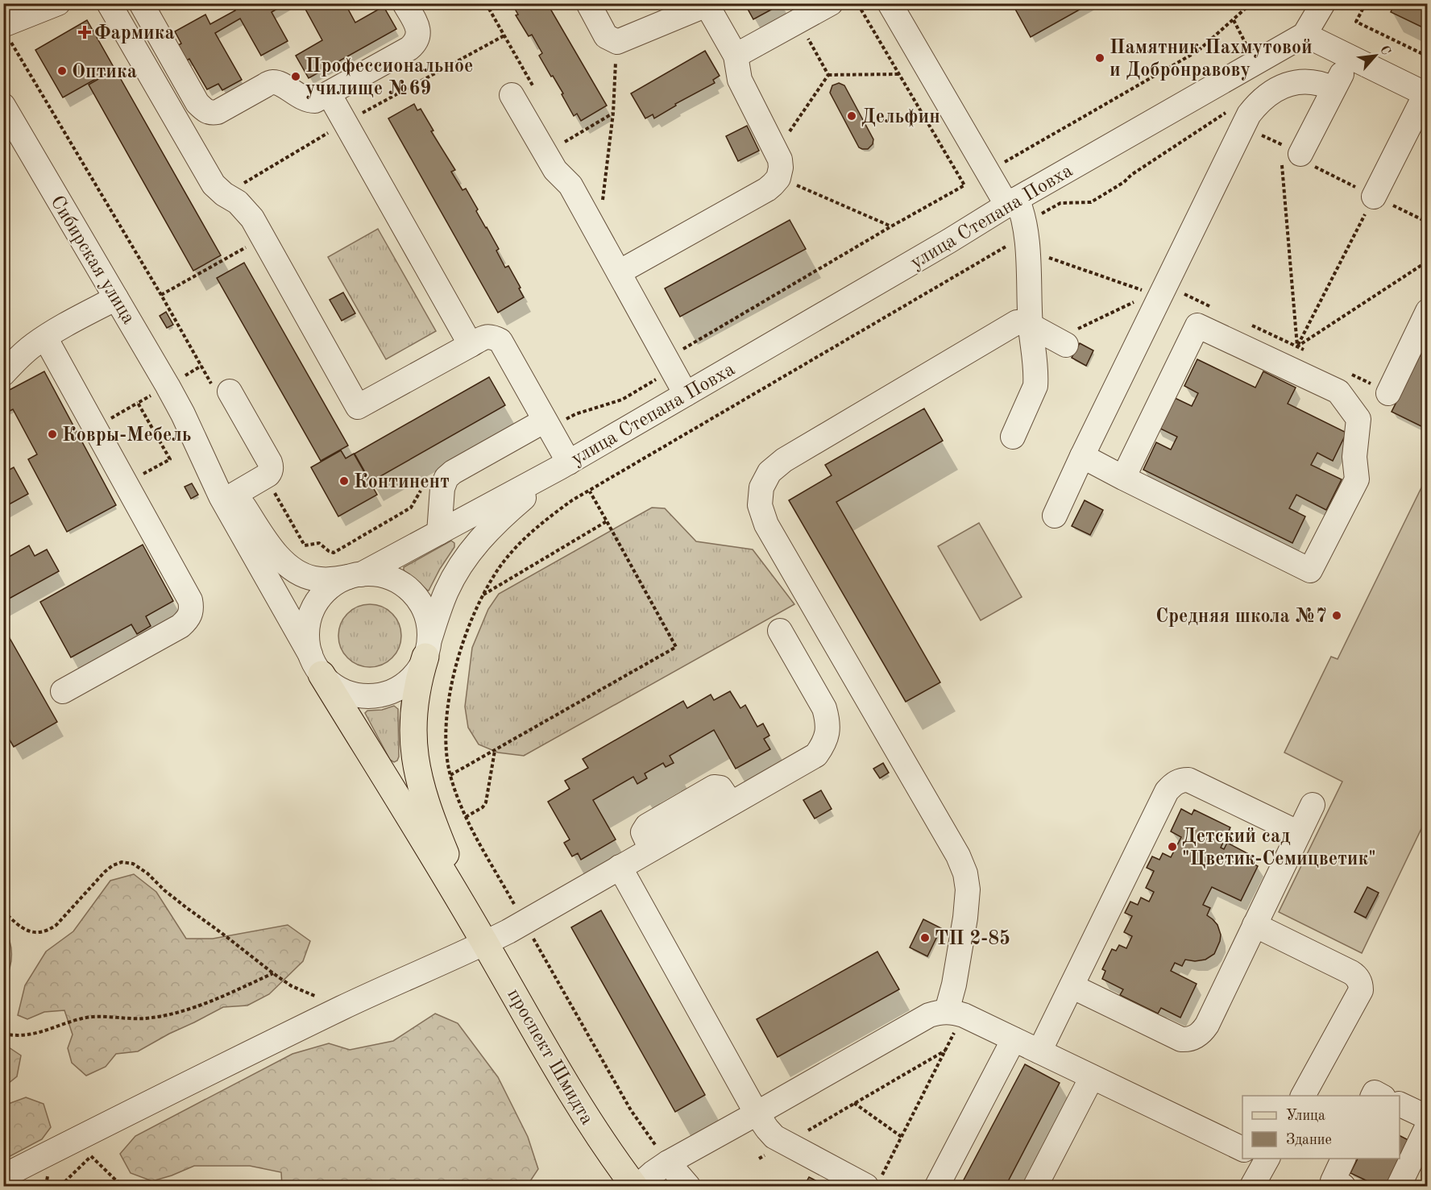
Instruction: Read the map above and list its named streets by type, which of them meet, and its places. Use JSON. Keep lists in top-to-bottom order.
{
  "streets": {
    "main road": ["проспект Шмидта"],
    "street": ["улица Степана Повха", "Сибирская улица"]
  },
  "crossings": [
    ["улица Степана Повха", "Сибирская улица"],
    ["улица Степана Повха", "проспект Шмидта"],
    ["Сибирская улица", "проспект Шмидта"]
  ],
  "places": {
    "health": ["Фармика"],
    "other": [
      "Памятник Пахмутовой и Добронравову",
      "Оптика",
      "Профессиональное училище №69",
      "Дельфин",
      "Ковры-Мебель",
      "Континент",
      "Средняя школа №7",
      "Детский сад \"Цветик-Семицветик\"",
      "ТП 2-85"
    ]
  },
  "legend": ["Улица", "Здание"],
  "north": "top right"
}
